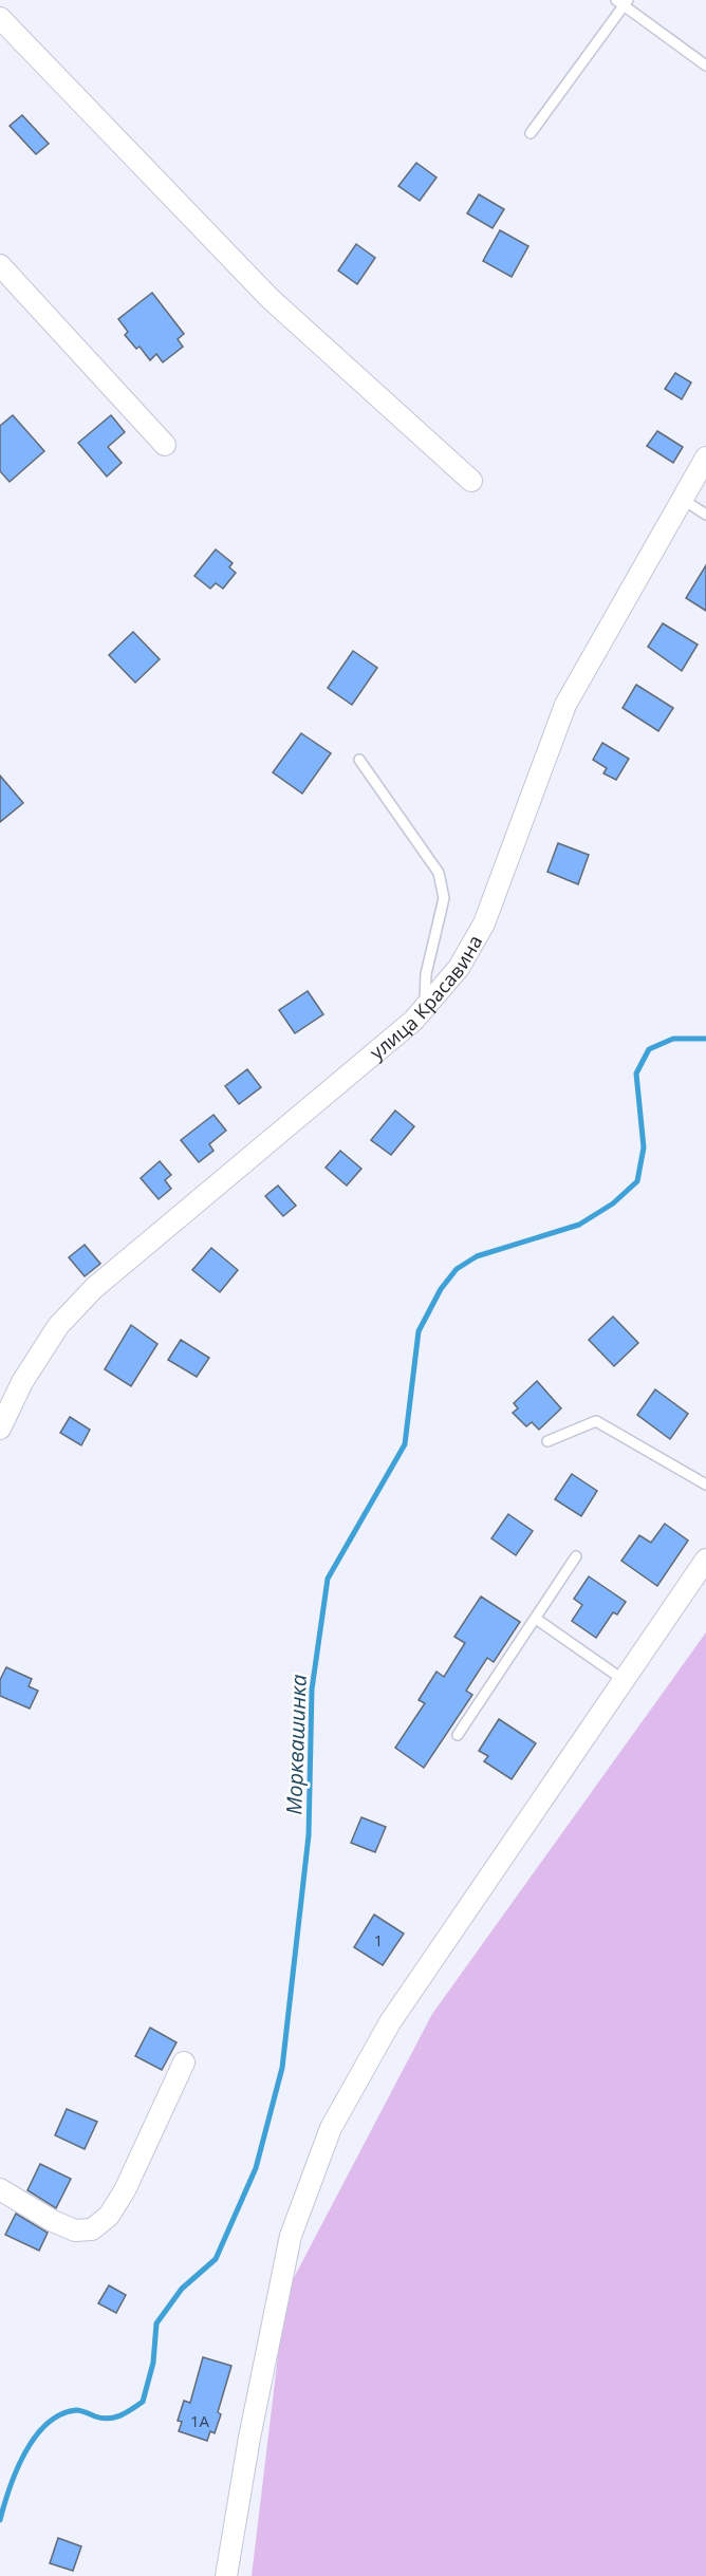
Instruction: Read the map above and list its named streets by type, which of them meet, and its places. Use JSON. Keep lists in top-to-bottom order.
{
  "streets": {
    "street": ["улица Красавина"]
  },
  "water": ["Морквашинка"],
  "house_numbers": ["1", "1А"]
}
